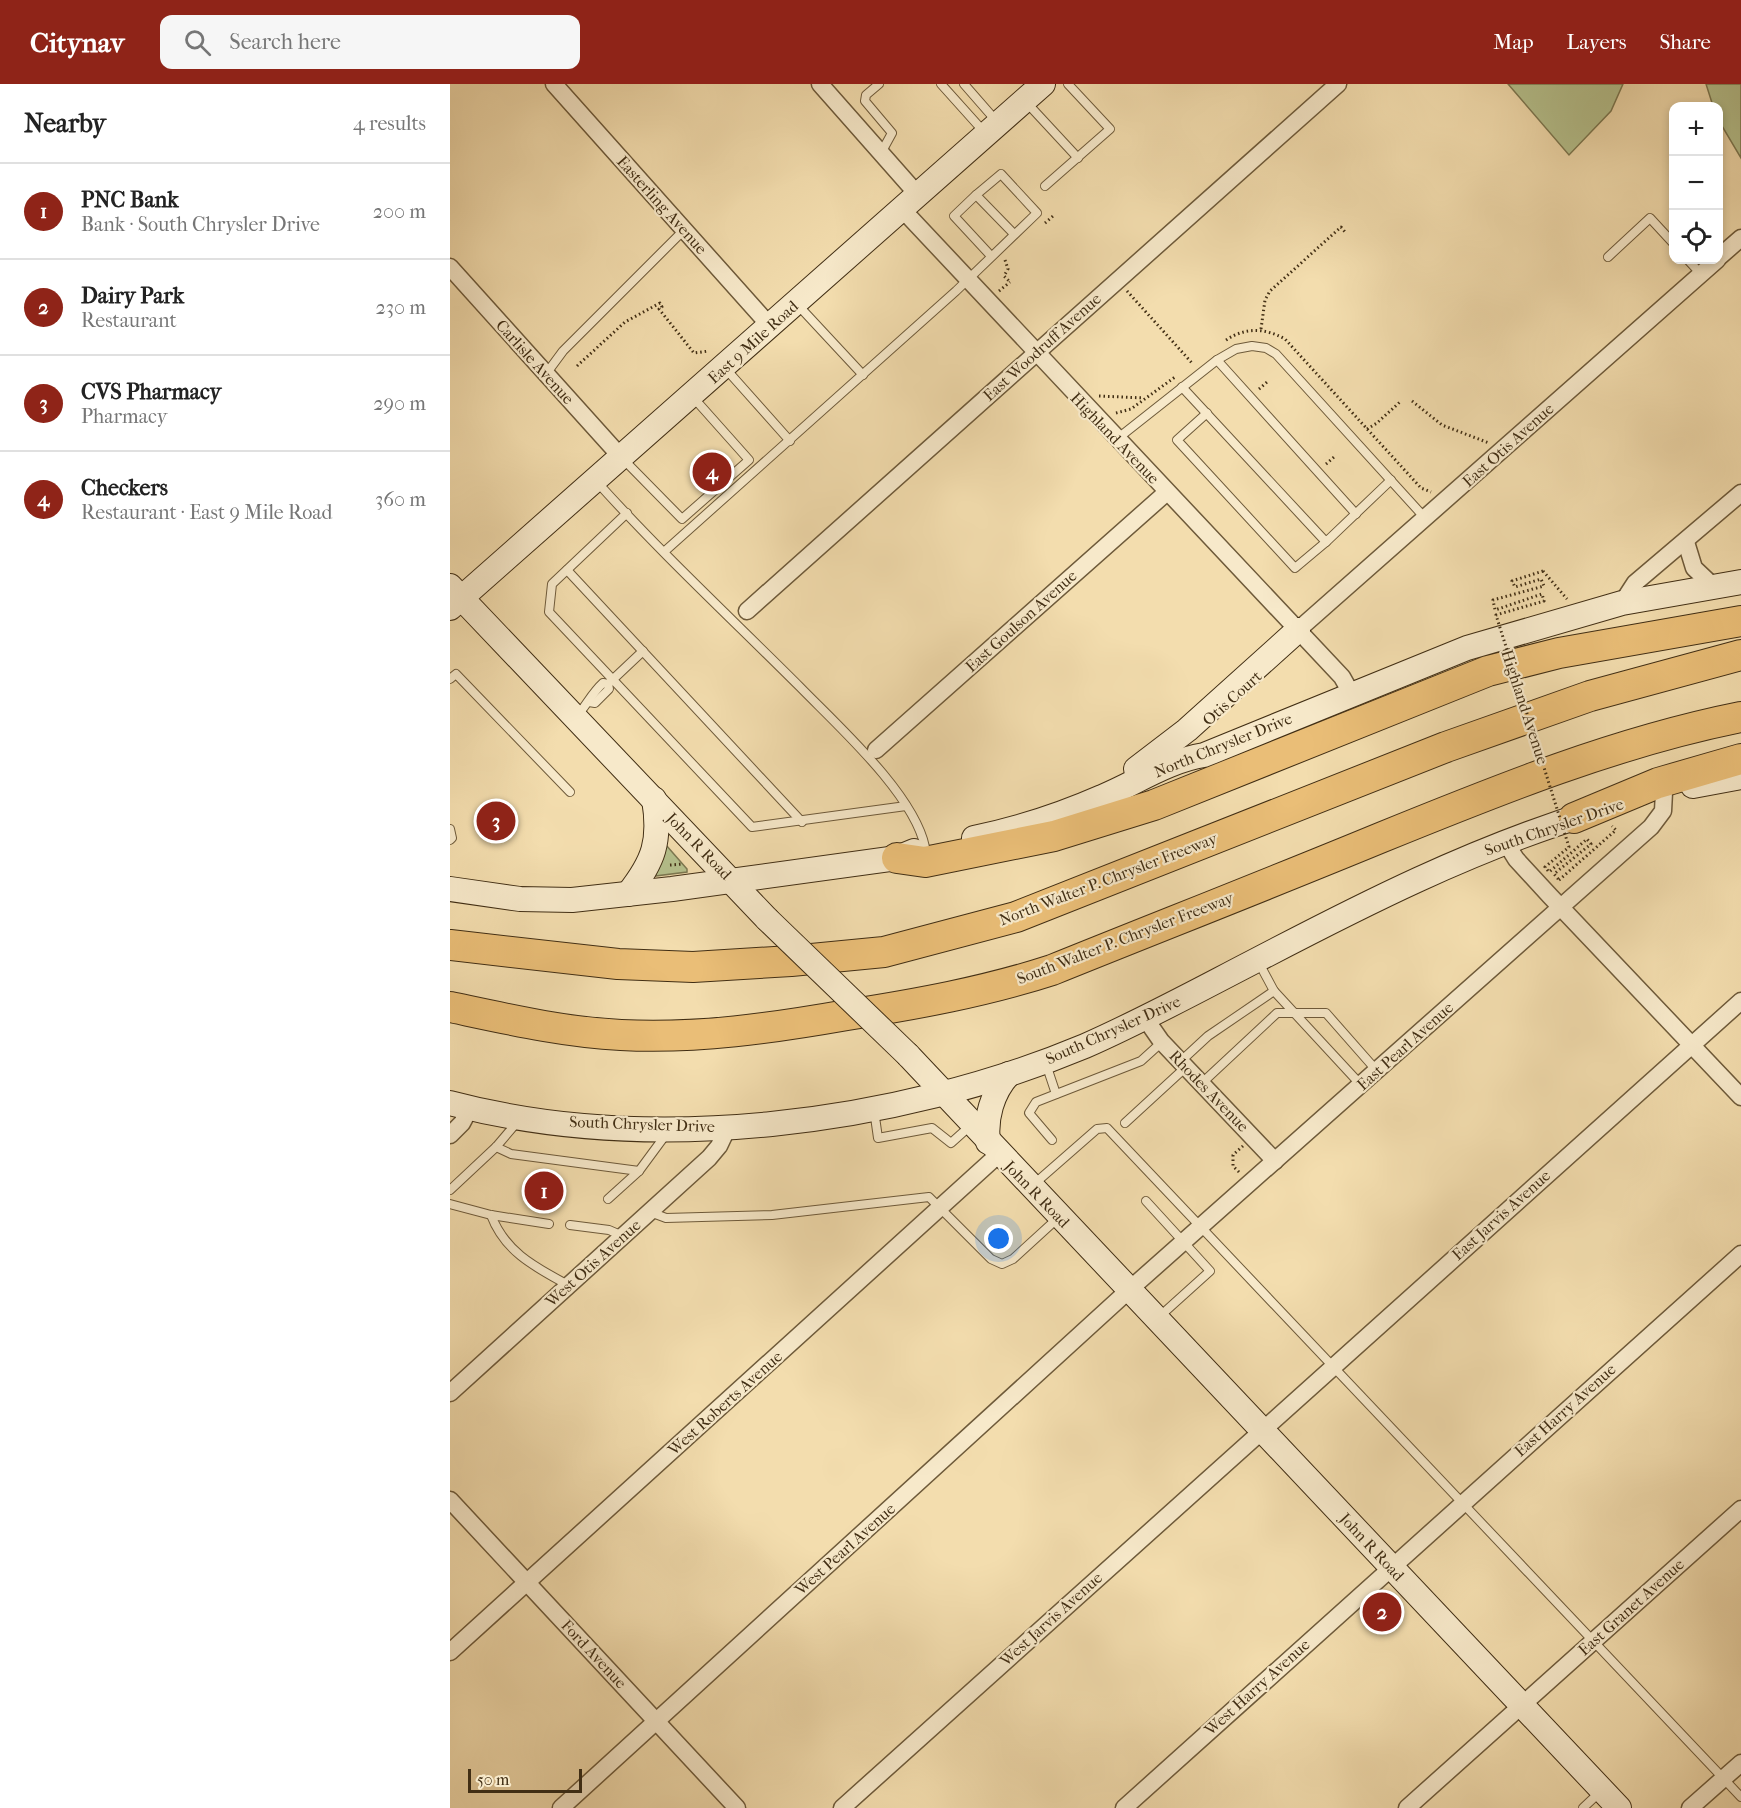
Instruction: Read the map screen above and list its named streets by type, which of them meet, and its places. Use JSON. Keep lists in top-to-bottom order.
{
  "streets": {
    "highway": ["North Walter P. Chrysler Freeway", "South Walter P. Chrysler Freeway"],
    "main road": [
      "East 9 Mile Road",
      "North Chrysler Drive",
      "South Chrysler Drive",
      "John R Road"
    ],
    "street": [
      "Easterling Avenue",
      "East Woodruff Avenue",
      "Carlisle Avenue",
      "Highland Avenue",
      "East Otis Avenue",
      "East Goulson Avenue",
      "Otis Court",
      "East Pearl Avenue",
      "Rhodes Avenue",
      "East Jarvis Avenue",
      "West Otis Avenue",
      "West Roberts Avenue",
      "East Harry Avenue",
      "West Pearl Avenue",
      "East Granet Avenue",
      "West Jarvis Avenue",
      "Ford Avenue",
      "West Harry Avenue"
    ]
  },
  "crossings": [
    ["Easterling Avenue", "East 9 Mile Road"],
    ["East 9 Mile Road", "Carlisle Avenue"],
    ["East 9 Mile Road", "Highland Avenue"],
    ["East 9 Mile Road", "John R Road"],
    ["East Woodruff Avenue", "Highland Avenue"],
    ["Highland Avenue", "East Otis Avenue"],
    ["Highland Avenue", "East Goulson Avenue"],
    ["Highland Avenue", "Otis Court"],
    ["Highland Avenue", "North Chrysler Drive"],
    ["East Otis Avenue", "Otis Court"],
    ["Otis Court", "North Chrysler Drive"],
    ["North Chrysler Drive", "John R Road"],
    ["South Chrysler Drive", "John R Road"],
    ["South Chrysler Drive", "East Pearl Avenue"],
    ["South Chrysler Drive", "Rhodes Avenue"],
    ["South Chrysler Drive", "West Otis Avenue"],
    ["John R Road", "East Pearl Avenue"],
    ["John R Road", "East Jarvis Avenue"],
    ["John R Road", "West Roberts Avenue"],
    ["John R Road", "East Harry Avenue"],
    ["John R Road", "West Pearl Avenue"],
    ["John R Road", "East Granet Avenue"],
    ["John R Road", "West Jarvis Avenue"],
    ["John R Road", "West Harry Avenue"],
    ["East Pearl Avenue", "Rhodes Avenue"],
    ["East Pearl Avenue", "West Pearl Avenue"],
    ["East Jarvis Avenue", "West Jarvis Avenue"],
    ["West Roberts Avenue", "Ford Avenue"],
    ["East Harry Avenue", "West Harry Avenue"],
    ["West Pearl Avenue", "Ford Avenue"]
  ],
  "scale_bar": "50 m",
  "page": {
    "header": "Citynav",
    "search": "Search here",
    "nav": ["Map", "Layers", "Share"],
    "heading": ["Nearby", "4 results"],
    "map_buttons": ["+", "−"],
    "list": [
      {
        "mark": "1",
        "name": "PNC Bank",
        "note": "Bank · South Chrysler Drive",
        "value": "200 m"
      },
      {
        "mark": "2",
        "name": "Dairy Park",
        "note": "Restaurant",
        "value": "230 m"
      },
      {
        "mark": "3",
        "name": "CVS Pharmacy",
        "note": "Pharmacy",
        "value": "290 m"
      },
      {
        "mark": "4",
        "name": "Checkers",
        "note": "Restaurant · East 9 Mile Road",
        "value": "360 m"
      }
    ],
    "pins": [
      "4",
      "3",
      "1",
      "2"
    ],
    "scale": "50 m"
  }
}
